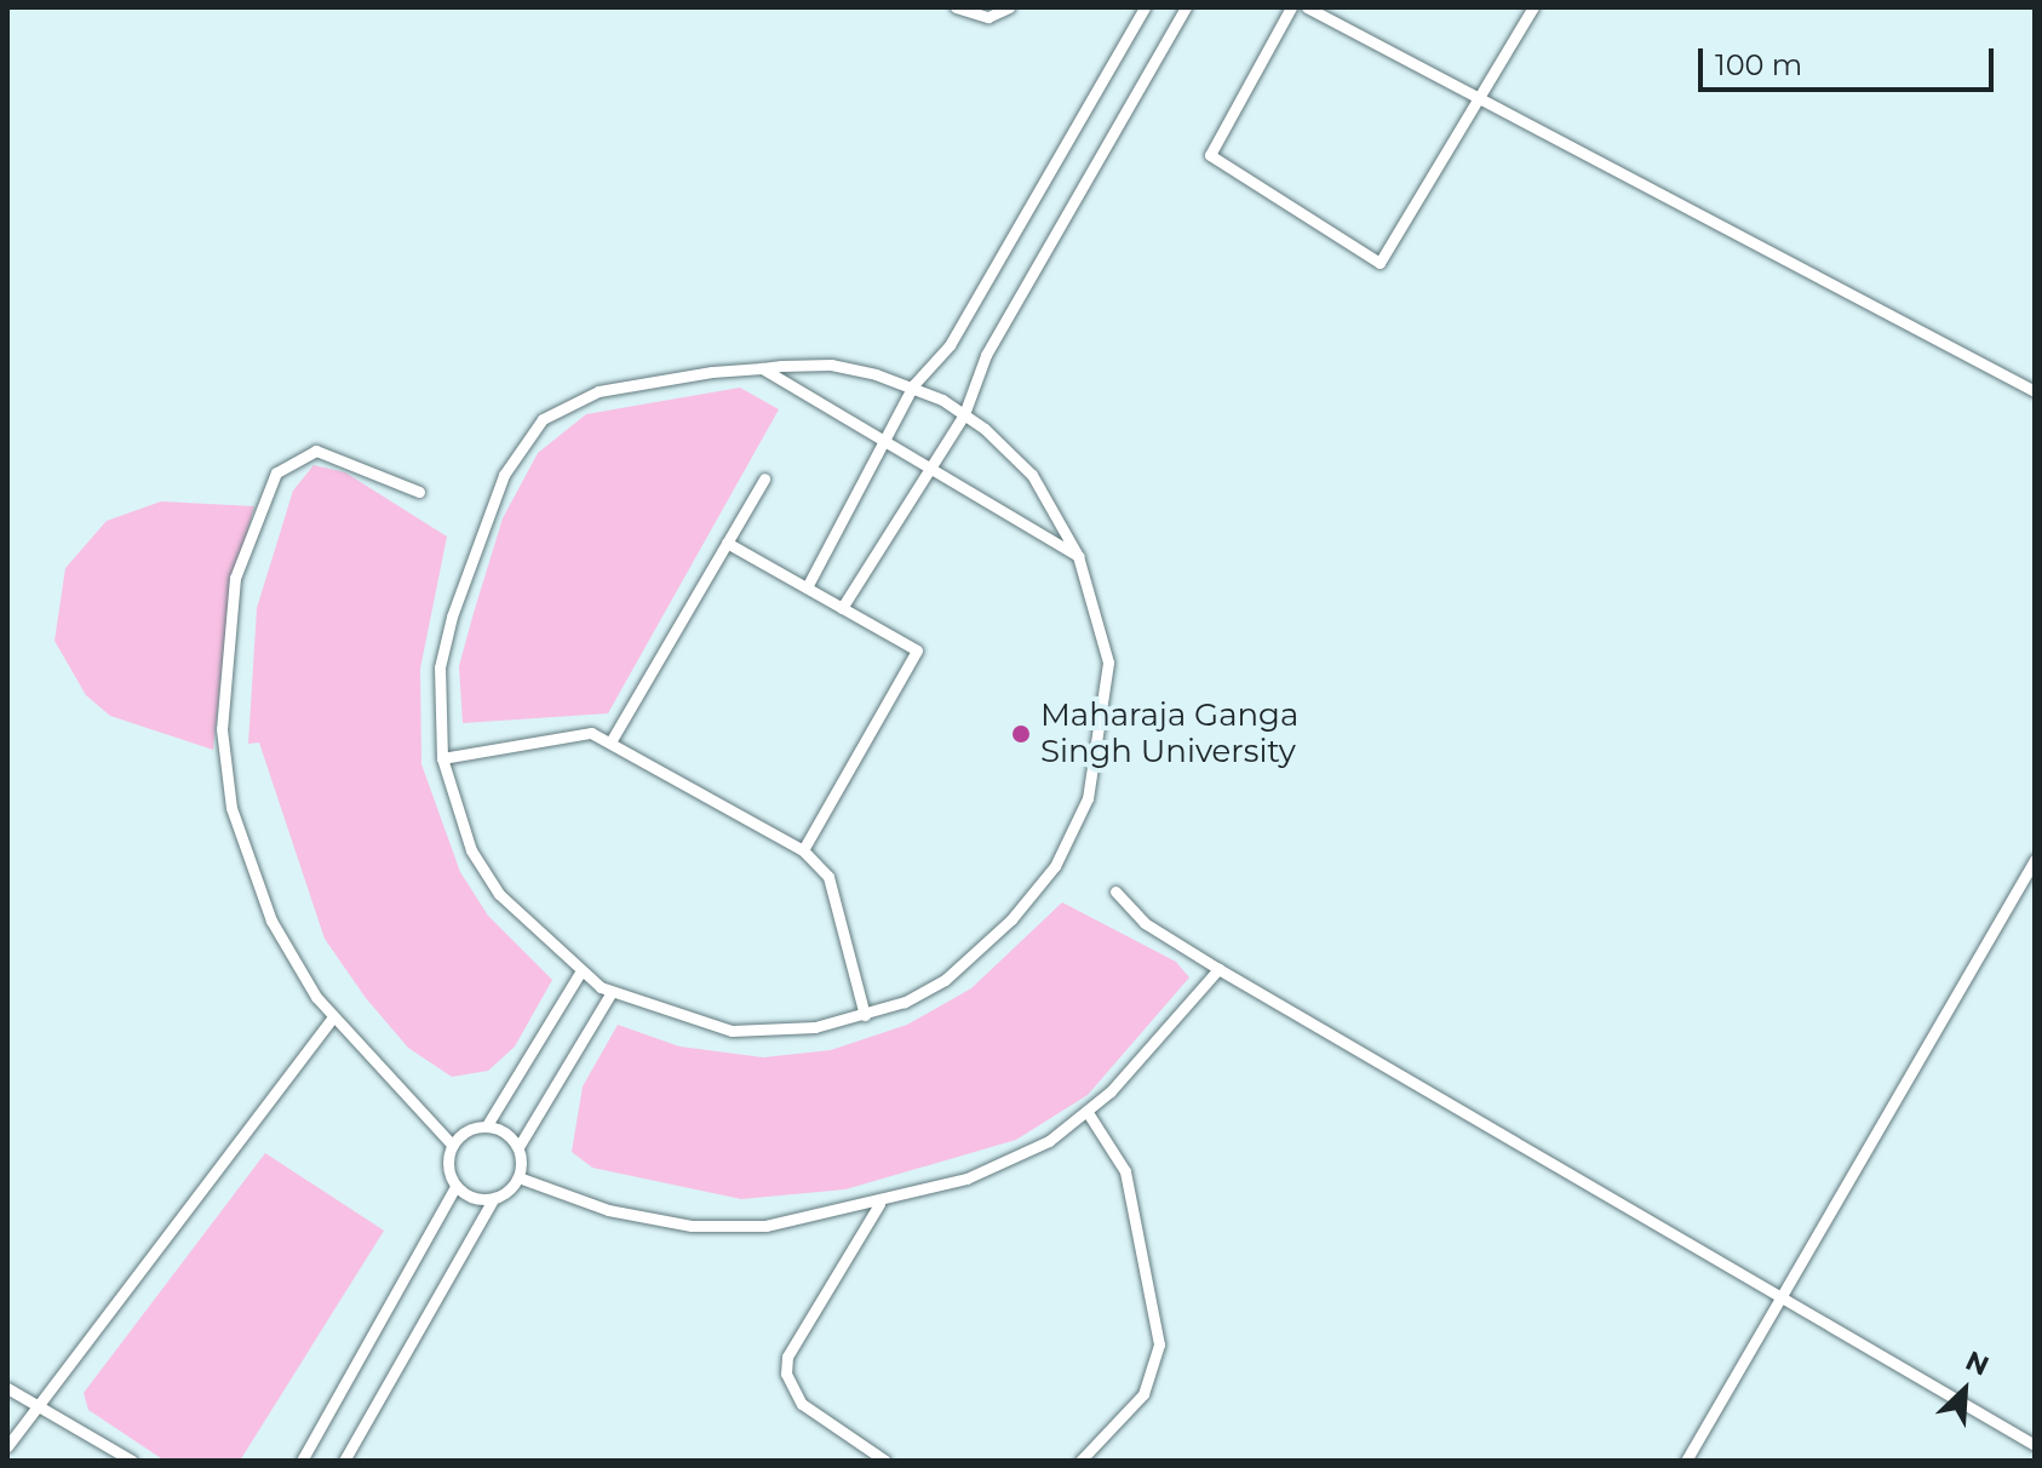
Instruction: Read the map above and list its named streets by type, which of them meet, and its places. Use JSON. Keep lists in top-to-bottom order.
{
  "places": ["Maharaja Ganga Singh University"],
  "scale_bar": "100 m",
  "north": "top right"
}
